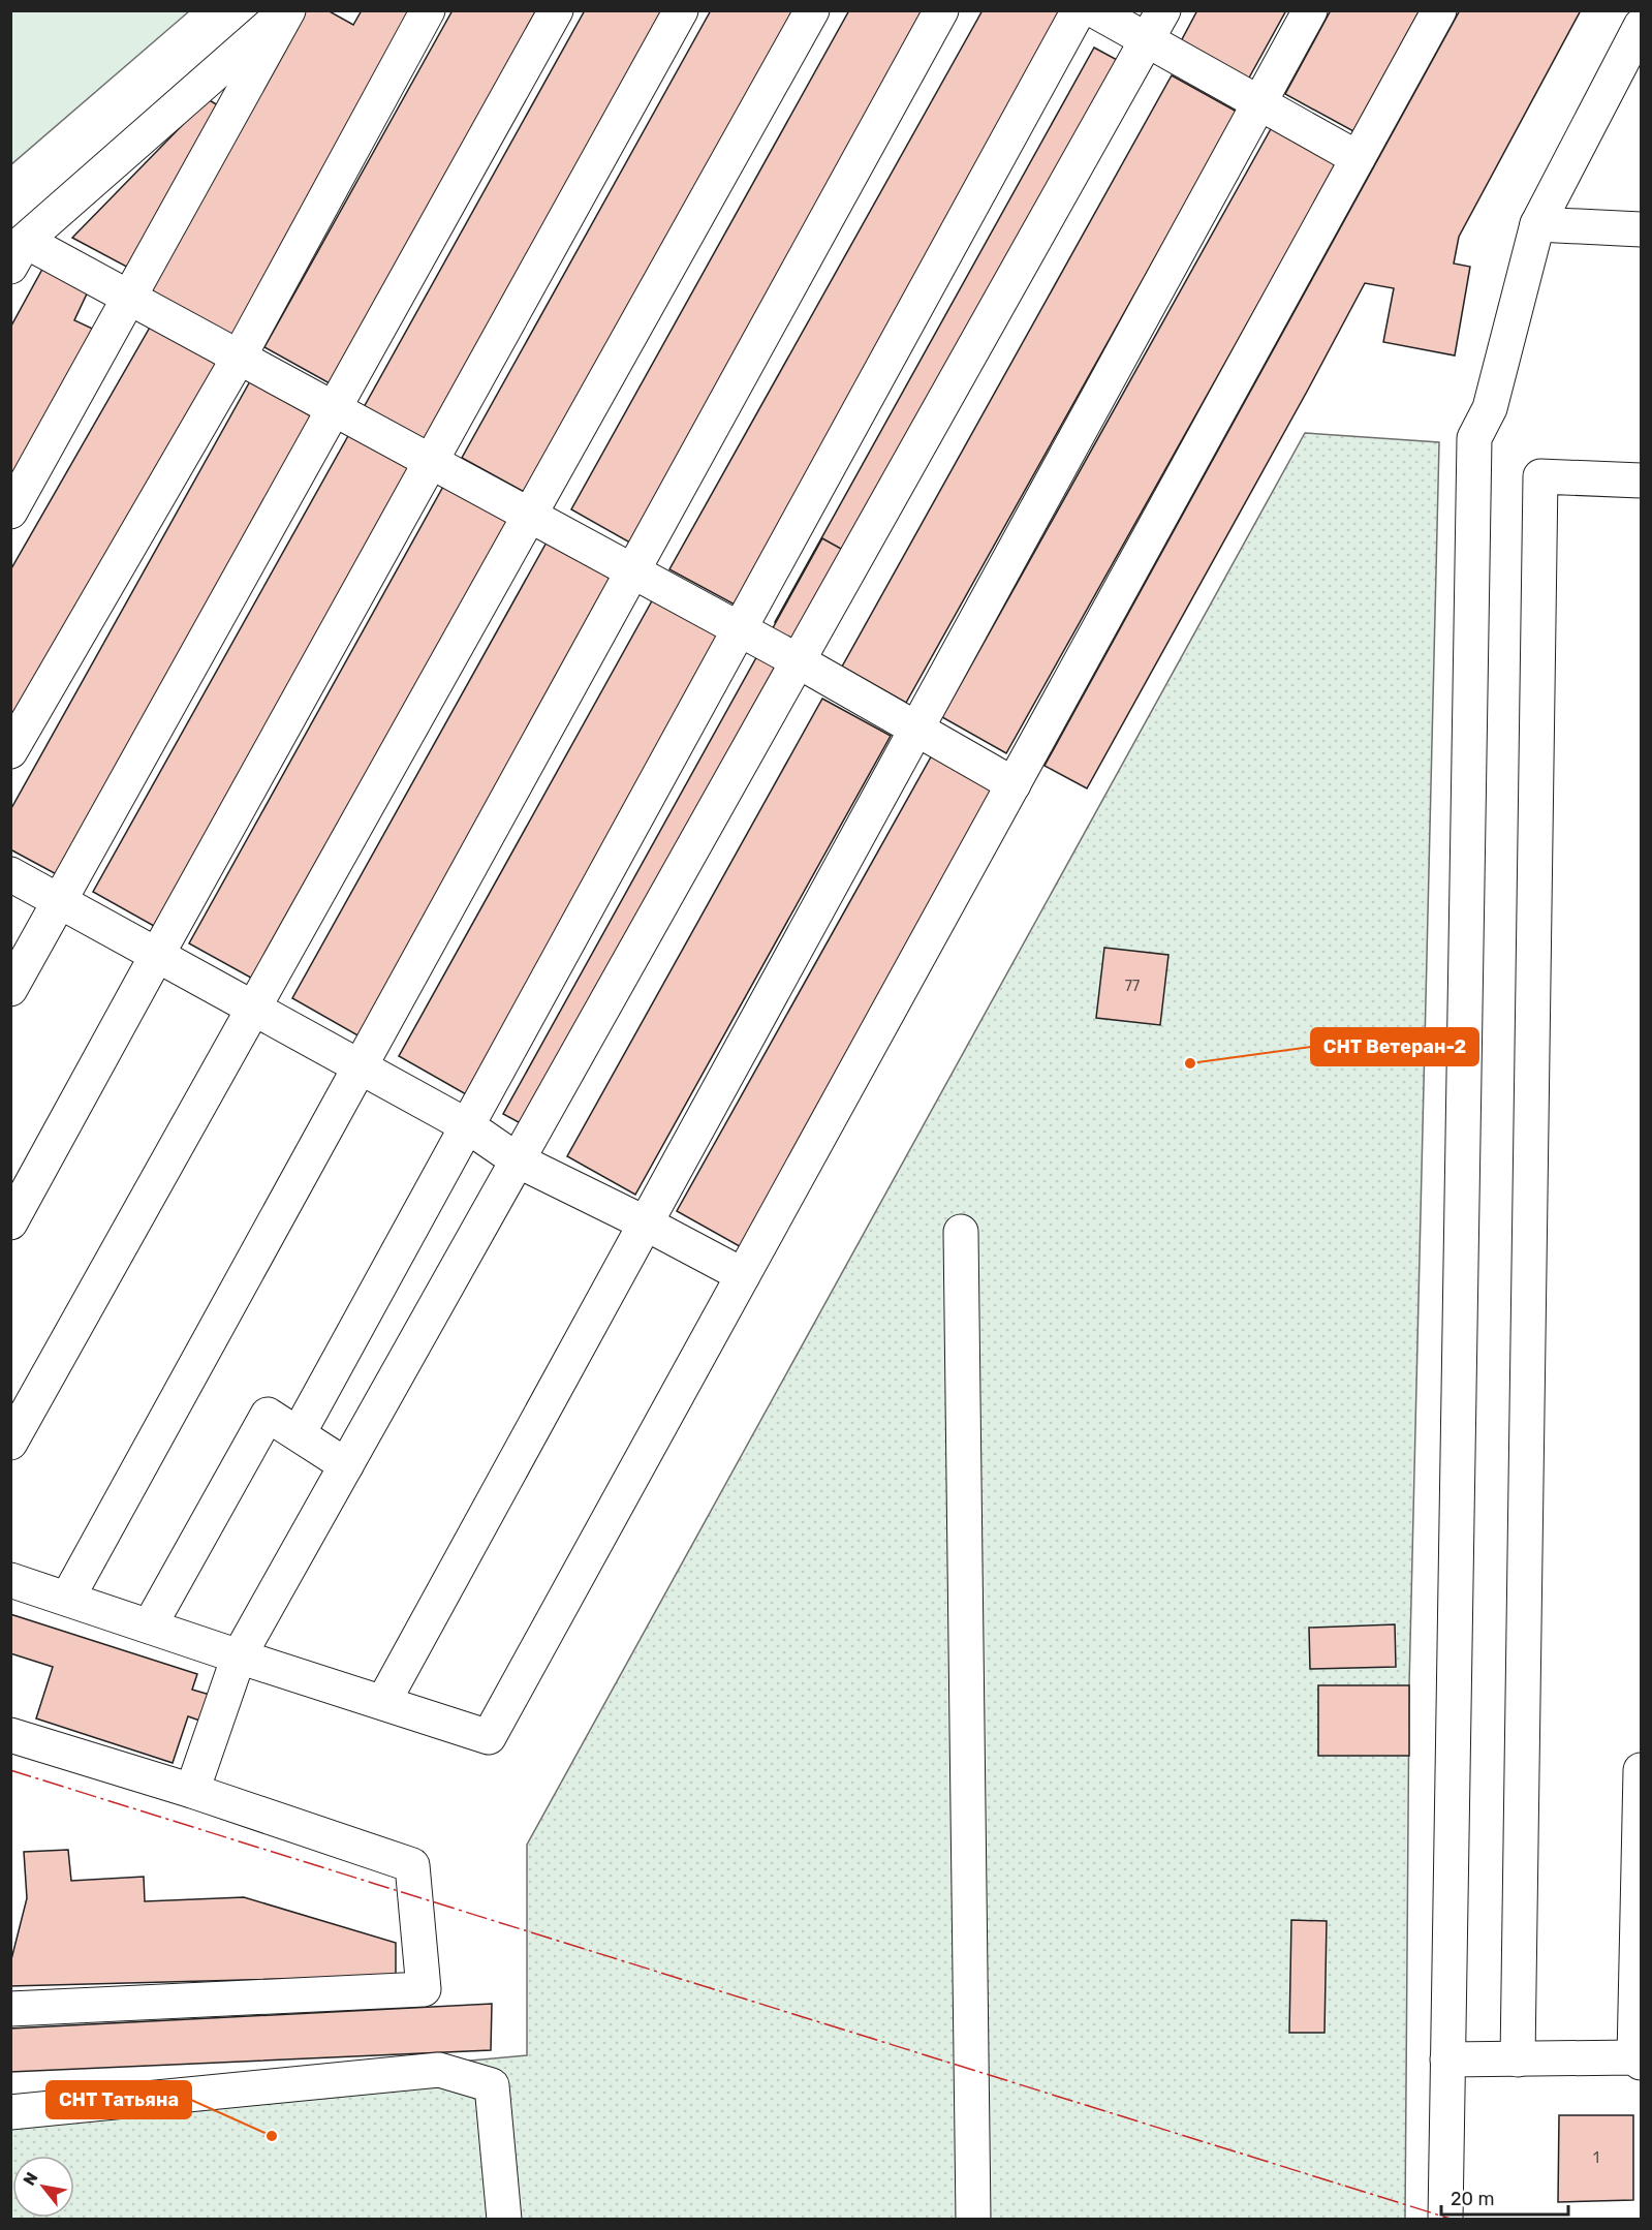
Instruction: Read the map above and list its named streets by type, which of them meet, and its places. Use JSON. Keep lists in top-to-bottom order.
{
  "places": ["СНТ Ветеран-2", "СНТ Татьяна"],
  "house_numbers": ["77", "1"],
  "scale_bar": "20 m",
  "north": "top left"
}
